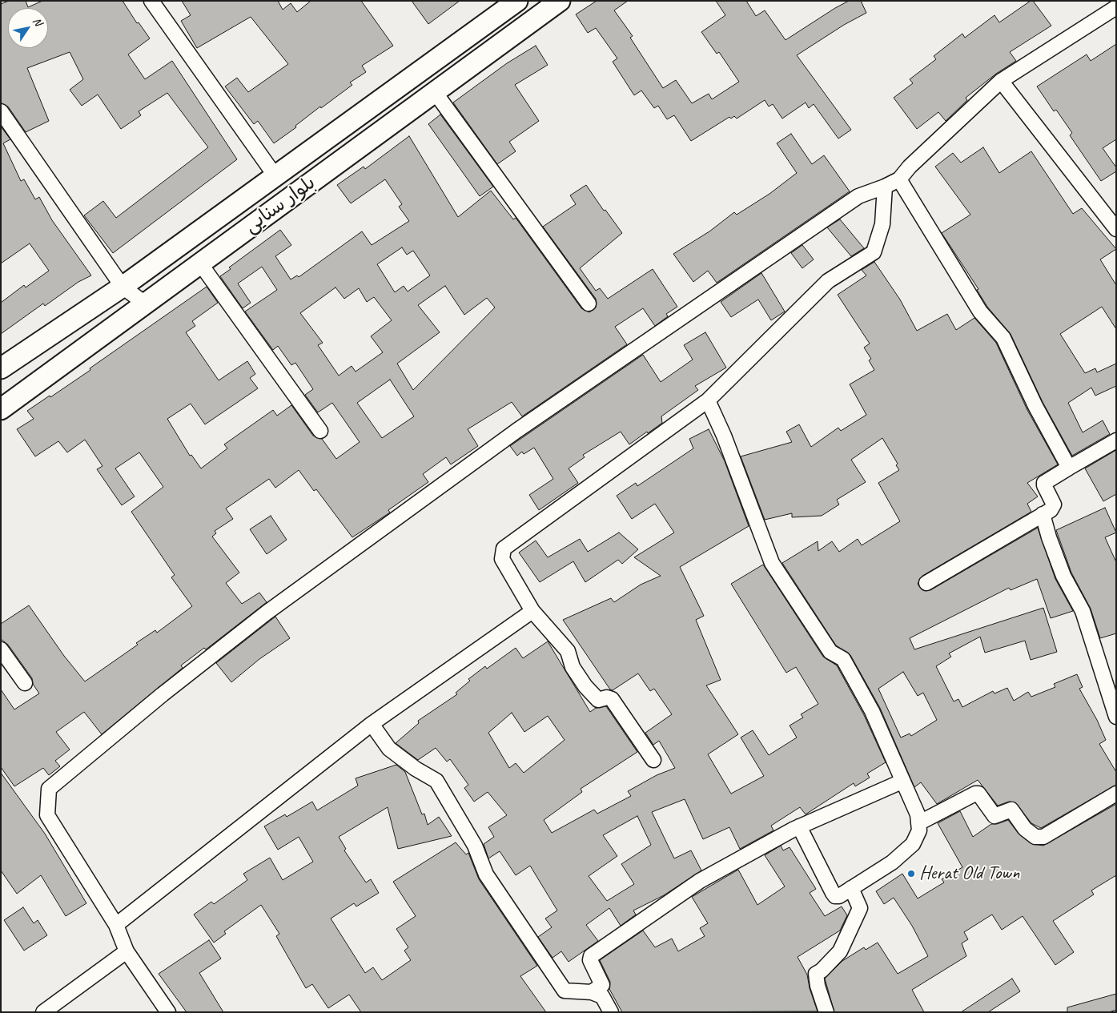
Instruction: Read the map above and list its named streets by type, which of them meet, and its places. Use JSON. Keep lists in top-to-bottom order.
{
  "streets": {
    "main road": ["بلوار سنایی"]
  },
  "places": ["Herat Old Town"],
  "north": "top right"
}
